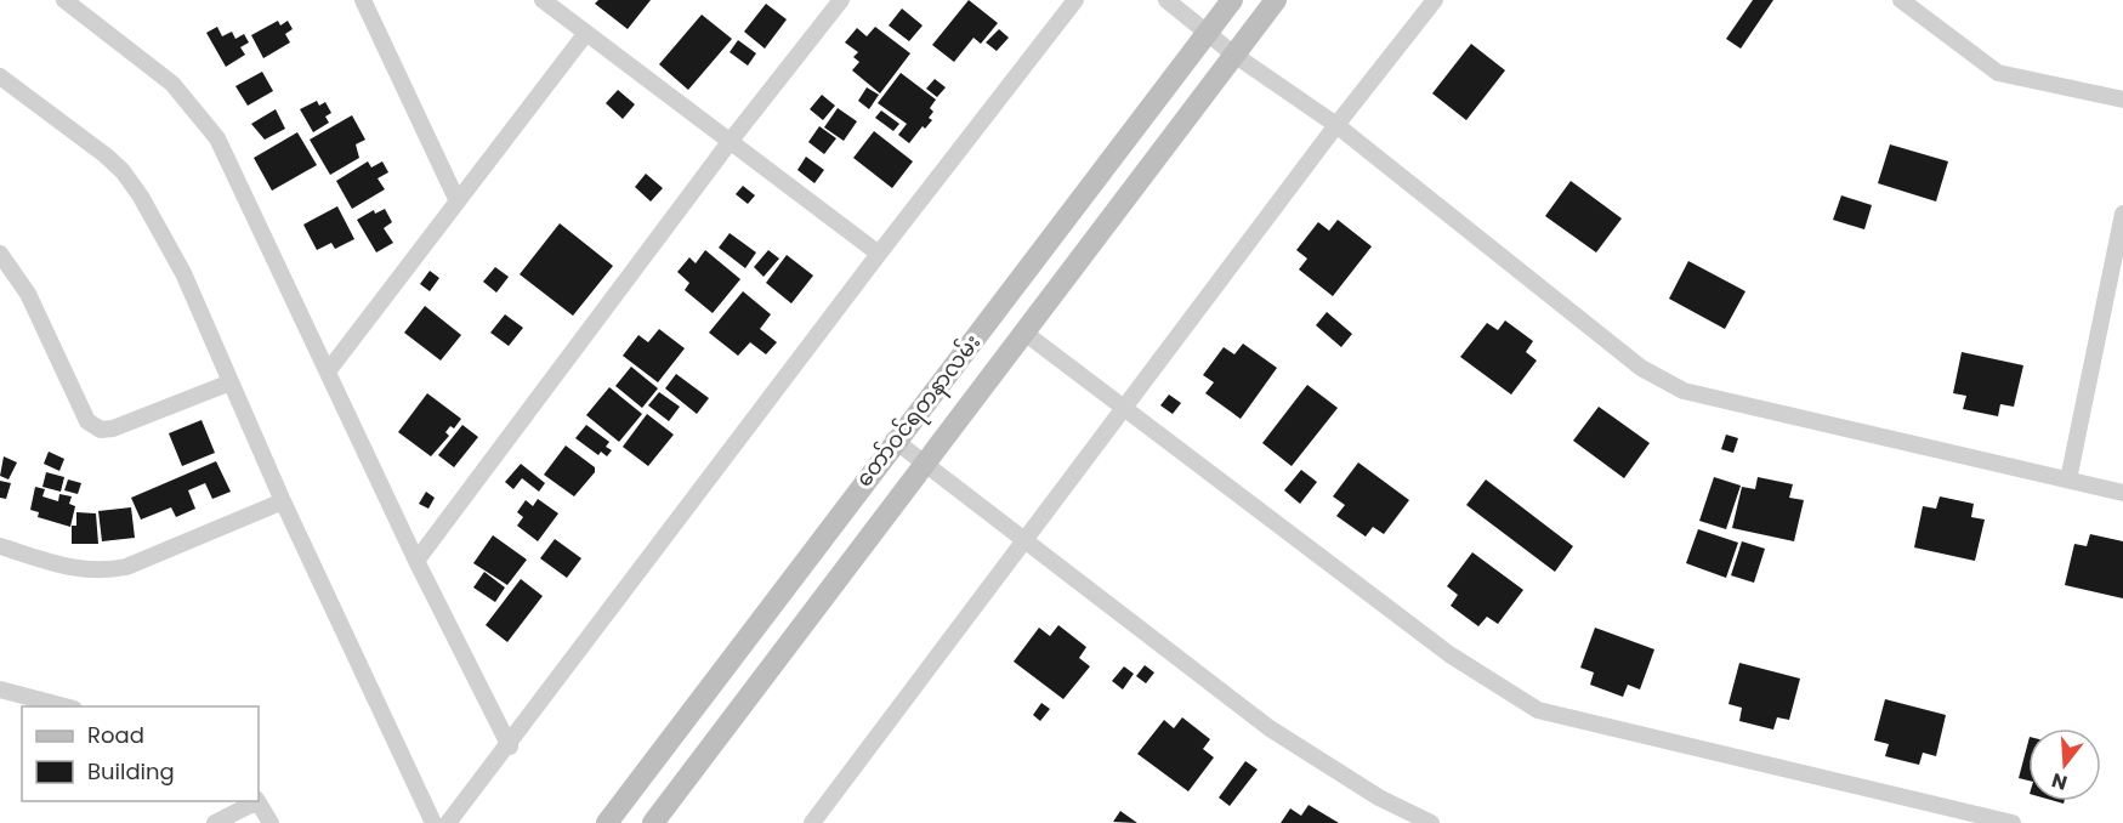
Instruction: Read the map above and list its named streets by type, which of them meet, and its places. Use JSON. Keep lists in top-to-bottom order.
{
  "streets": {
    "main road": ["တော်ဝင်ရတနာလမ်း"]
  },
  "legend": ["Road", "Building"],
  "north": "bottom"
}
